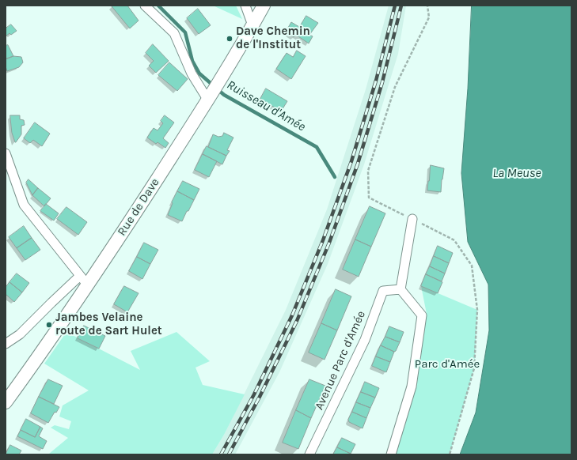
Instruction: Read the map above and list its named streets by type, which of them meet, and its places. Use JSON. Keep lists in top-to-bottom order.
{
  "streets": {
    "main road": ["Rue de Dave"],
    "street": ["Avenue Parc d'Amée"]
  },
  "water": ["Ruisseau d'Amée", "La Meuse"],
  "parks": ["Parc d'Amée"],
  "places": ["Dave Chemin de l'Institut", "Jambes Velaine route de Sart Hulet"]
}
